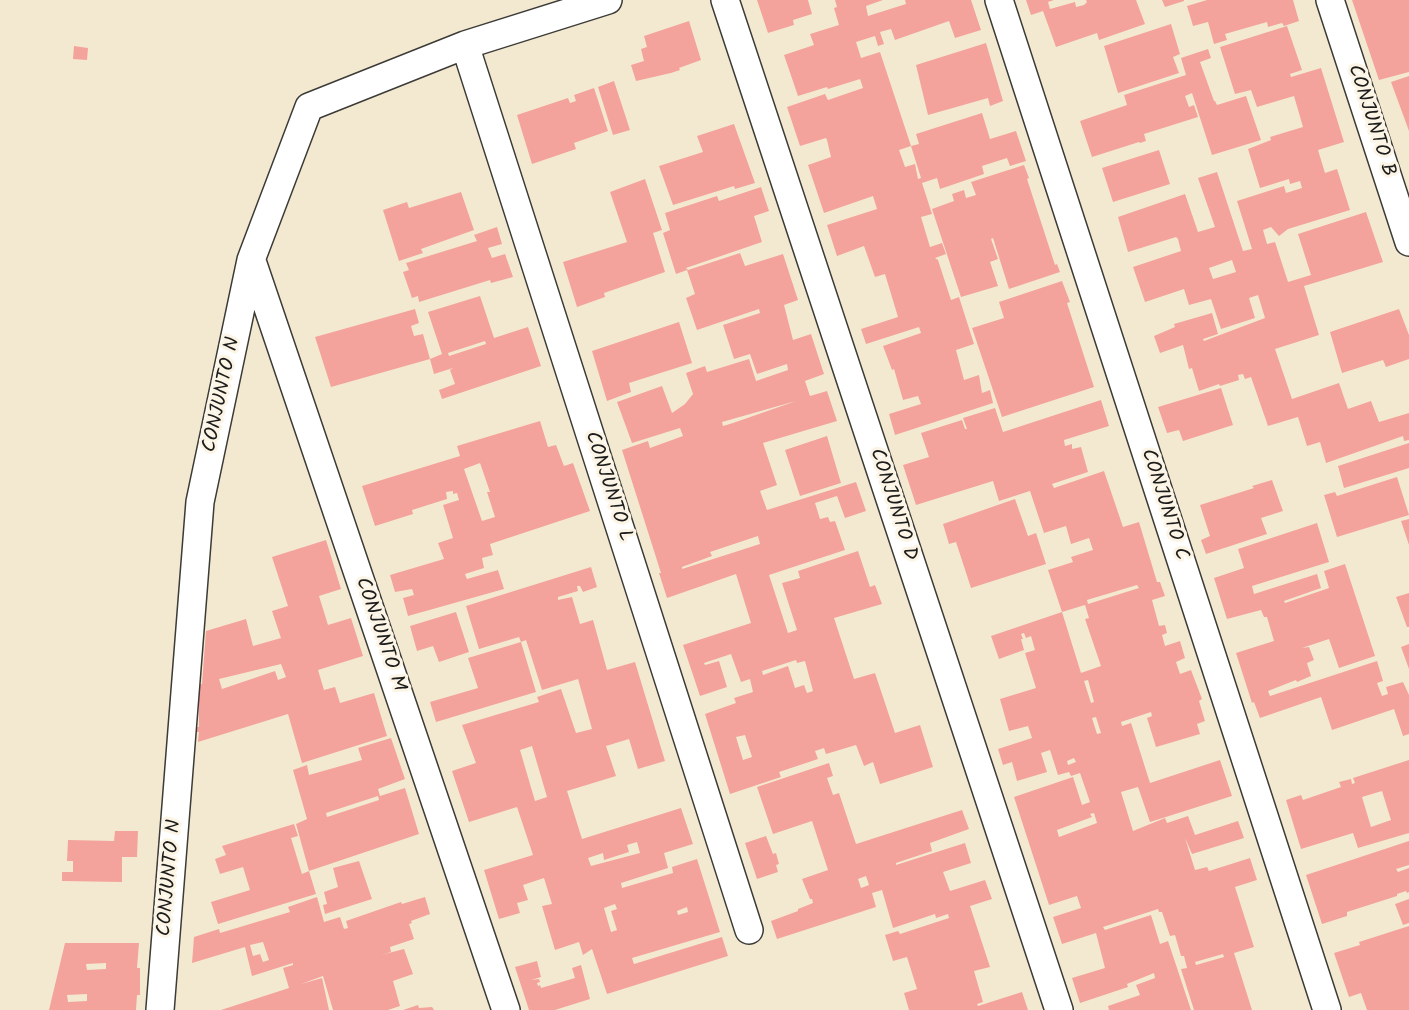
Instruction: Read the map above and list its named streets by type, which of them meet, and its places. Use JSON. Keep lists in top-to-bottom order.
{
  "streets": {
    "street": [
      "CONJUNTO B",
      "CONJUNTO N",
      "CONJUNTO L",
      "CONJUNTO D",
      "CONJUNTO C",
      "CONJUNTO M"
    ]
  },
  "crossings": [
    ["CONJUNTO N", "CONJUNTO L"],
    ["CONJUNTO N", "CONJUNTO M"]
  ]
}
